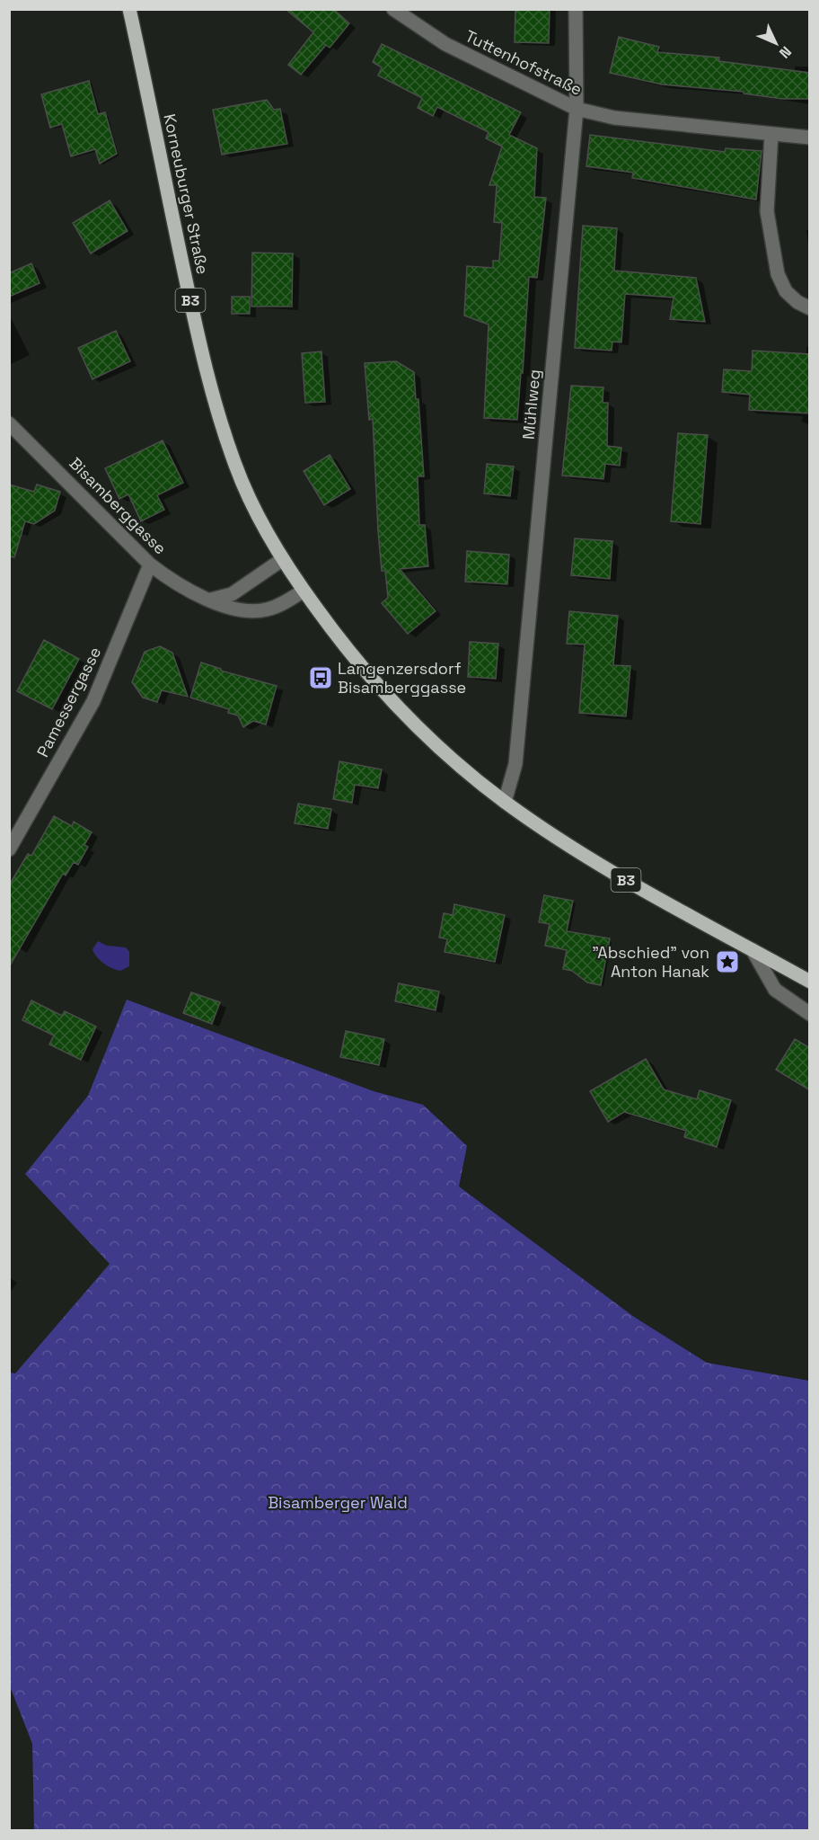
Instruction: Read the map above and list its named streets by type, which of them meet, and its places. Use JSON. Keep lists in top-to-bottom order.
{
  "streets": {
    "main road": ["Korneuburger Straße", "B3"],
    "street": [
      "Tuttenhofstraße",
      "Mühlweg",
      "Bisamberggasse",
      "Pamessergasse"
    ]
  },
  "crossings": [
    ["Tuttenhofstraße", "Mühlweg"],
    ["Korneuburger Straße", "Mühlweg"],
    ["Korneuburger Straße", "Bisamberggasse"],
    ["Bisamberggasse", "Pamessergasse"]
  ],
  "parks": ["Bisamberger Wald"],
  "places": {
    "bus stop": ["Langenzersdorf Bisamberggasse"],
    "place": ["\"Abschied\" von Anton Hanak"]
  },
  "north": "bottom right"
}
